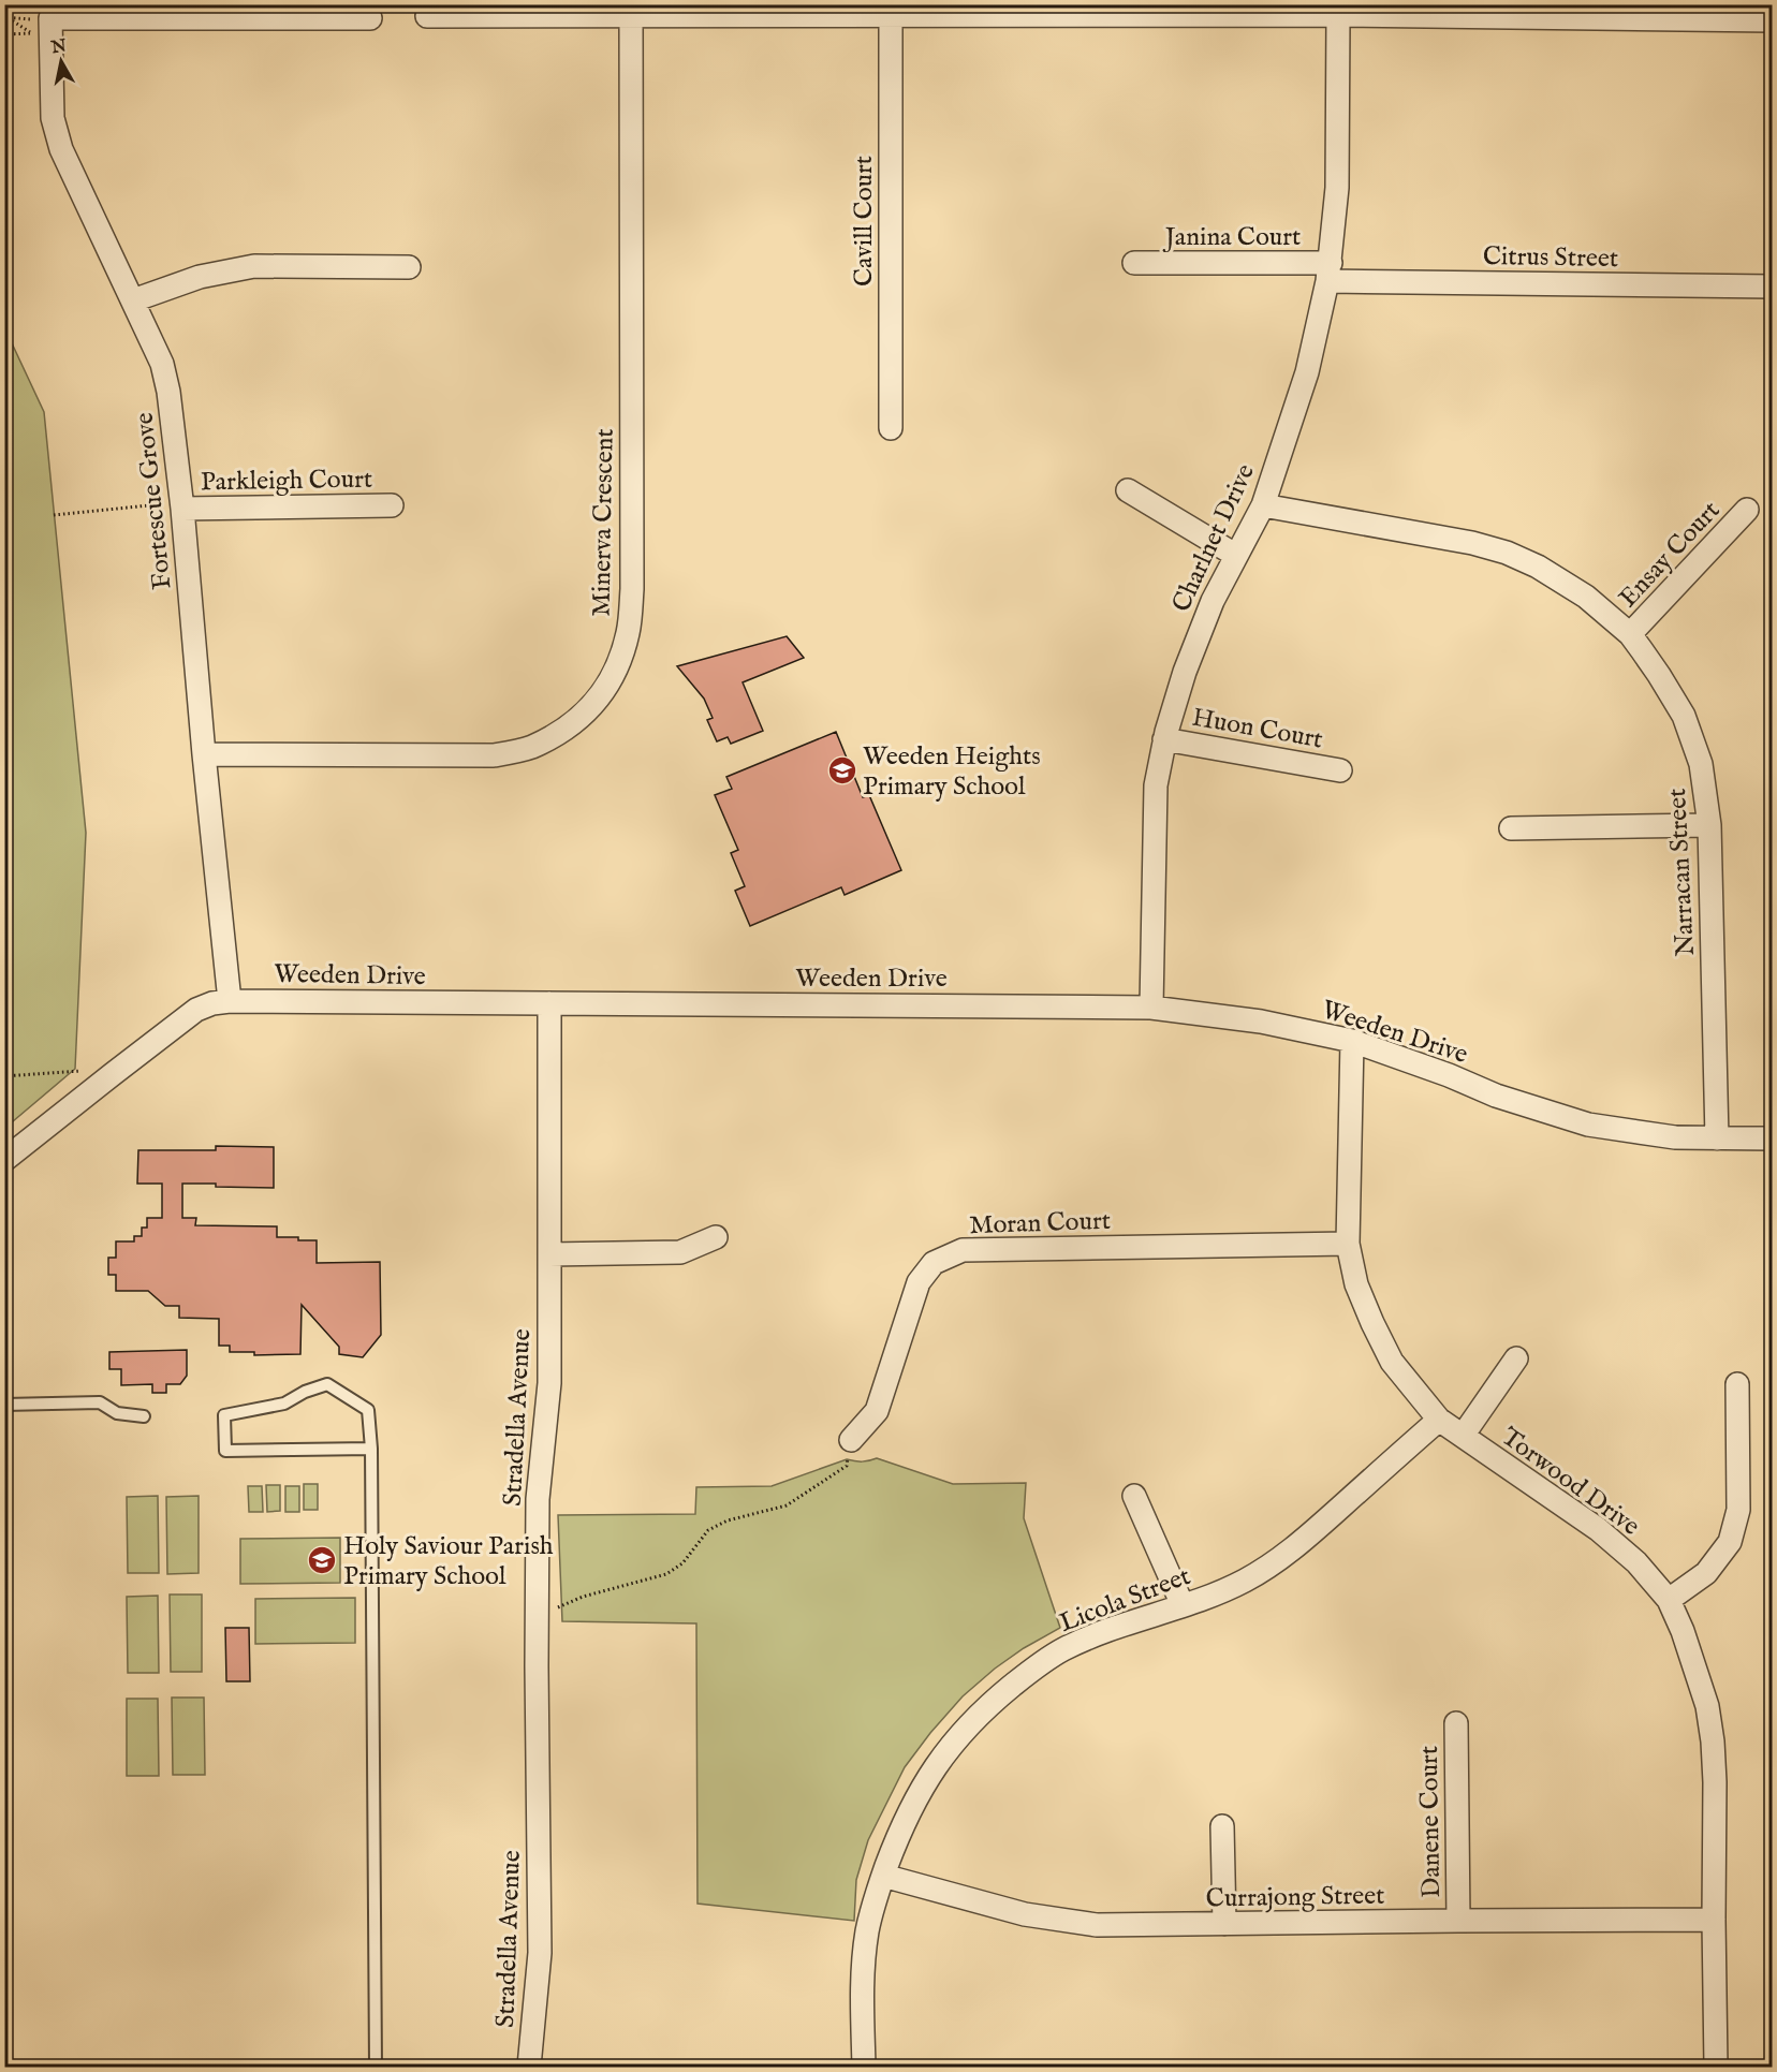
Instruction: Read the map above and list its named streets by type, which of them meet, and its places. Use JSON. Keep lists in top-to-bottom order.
{
  "streets": {
    "street": [
      "Cavill Court",
      "Janina Court",
      "Citrus Street",
      "Parkleigh Court",
      "Fortescue Grove",
      "Minerva Crescent",
      "Charlnet Drive",
      "Ensay Court",
      "Huon Court",
      "Narracan Street",
      "Weeden Drive",
      "Moran Court",
      "Stradella Avenue",
      "Torwood Drive",
      "Licola Street",
      "Danene Court",
      "Currajong Street"
    ]
  },
  "crossings": [
    ["Janina Court", "Citrus Street"],
    ["Janina Court", "Charlnet Drive"],
    ["Citrus Street", "Charlnet Drive"],
    ["Parkleigh Court", "Fortescue Grove"],
    ["Fortescue Grove", "Minerva Crescent"],
    ["Fortescue Grove", "Weeden Drive"],
    ["Charlnet Drive", "Huon Court"],
    ["Charlnet Drive", "Narracan Street"],
    ["Charlnet Drive", "Weeden Drive"],
    ["Ensay Court", "Narracan Street"],
    ["Narracan Street", "Weeden Drive"],
    ["Weeden Drive", "Stradella Avenue"],
    ["Weeden Drive", "Torwood Drive"],
    ["Moran Court", "Torwood Drive"],
    ["Torwood Drive", "Licola Street"],
    ["Torwood Drive", "Currajong Street"],
    ["Licola Street", "Currajong Street"],
    ["Danene Court", "Currajong Street"]
  ],
  "places": {
    "school or university": ["Weeden Heights Primary School", "Holy Saviour Parish Primary School"]
  },
  "north": "top"
}
